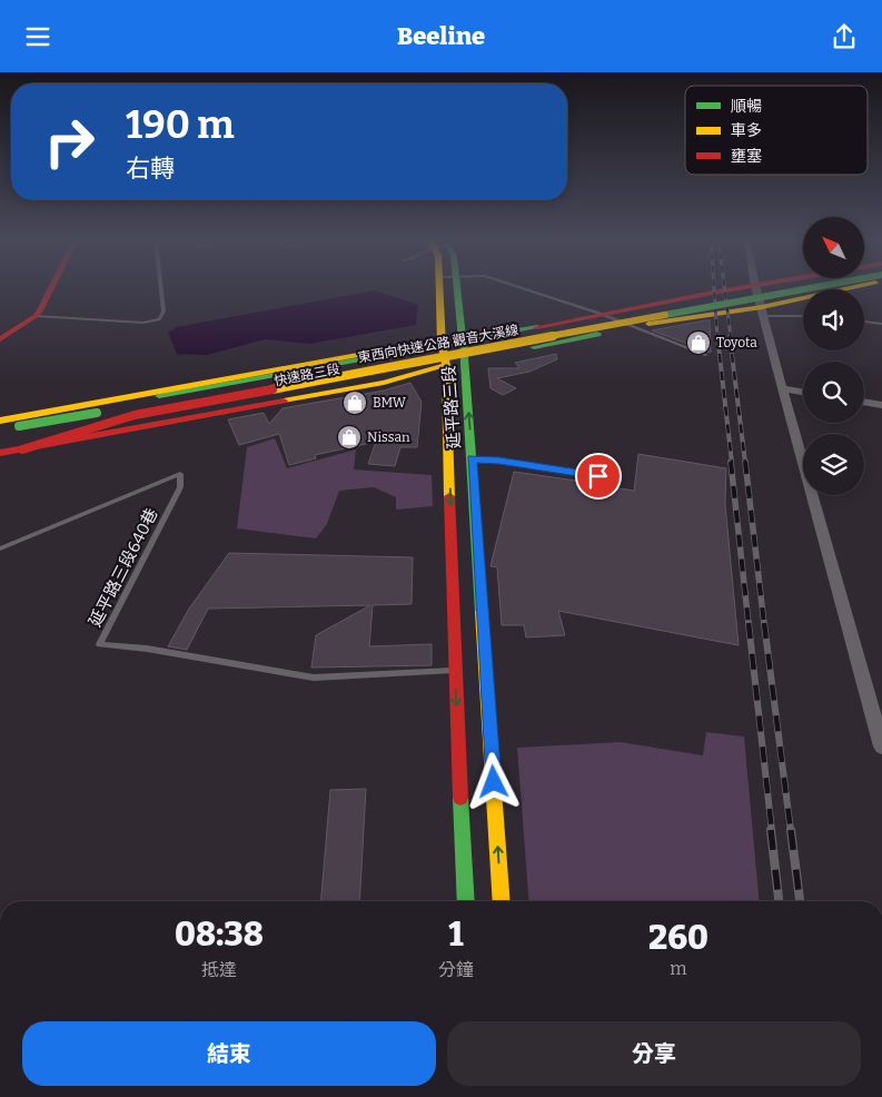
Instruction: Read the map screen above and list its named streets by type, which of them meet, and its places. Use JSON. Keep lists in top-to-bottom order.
{
  "streets": {
    "main road": ["東西向快速公路 觀音大溪線", "快速路三段", "延平路三段"],
    "lane": ["延平路三段640巷"]
  },
  "crossings": [
    ["快速路三段", "延平路三段"],
    ["延平路三段", "延平路三段640巷"]
  ],
  "places": {
    "shop": ["Toyota", "BMW", "Nissan"]
  },
  "legend": ["順暢", "車多", "壅塞"],
  "north": "top left",
  "page": {
    "header": "Beeline",
    "turn": ["190 m", "右轉"],
    "eta": [
      "08:38",
      "抵達",
      "1",
      "分鐘",
      "260",
      "m"
    ],
    "buttons": ["結束", "分享"]
  }
}
